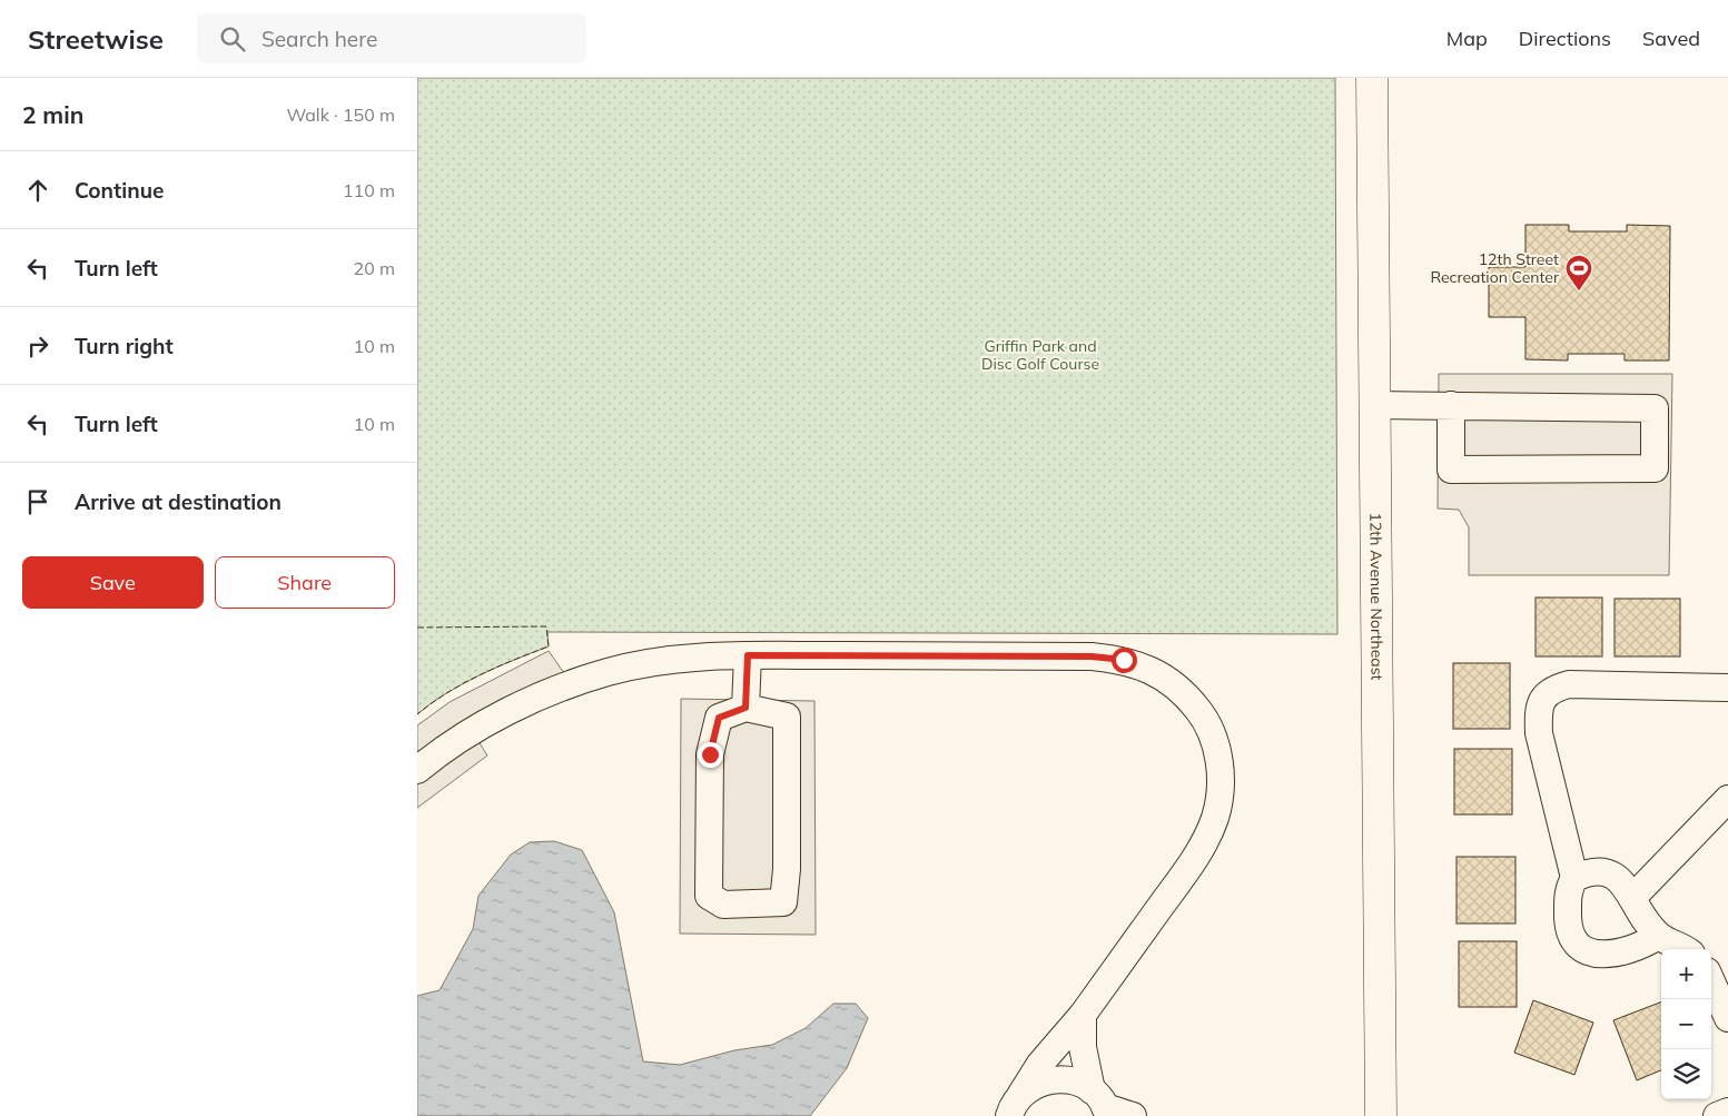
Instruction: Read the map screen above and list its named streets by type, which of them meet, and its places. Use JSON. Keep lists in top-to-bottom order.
{
  "streets": {
    "main road": ["12th Avenue Northeast"]
  },
  "parks": ["Griffin Park and Disc Golf Course"],
  "places": {
    "sports": ["12th Street Recreation Center"]
  },
  "page": {
    "header": "Streetwise",
    "search": "Search here",
    "nav": ["Map", "Directions", "Saved"],
    "heading": ["2 min", "Walk · 150 m"],
    "list": [
      ["Continue", "110 m"],
      ["Turn left", "20 m"],
      ["Turn right", "10 m"],
      ["Turn left", "10 m"],
      "Arrive at destination"
    ],
    "buttons": ["Save", "Share"],
    "map_buttons": ["+", "−"]
  }
}
